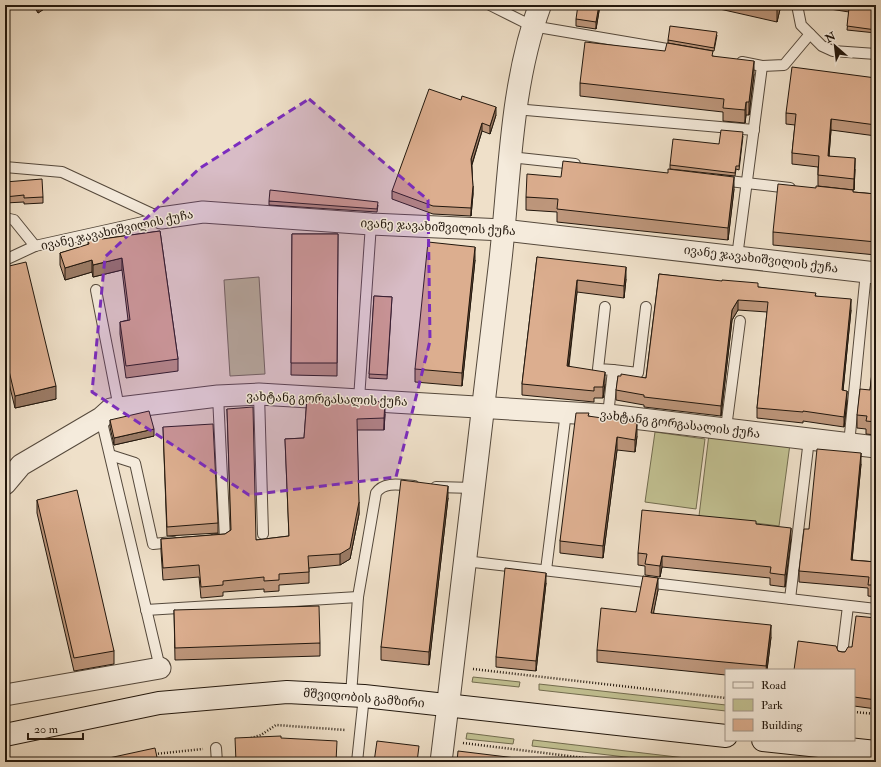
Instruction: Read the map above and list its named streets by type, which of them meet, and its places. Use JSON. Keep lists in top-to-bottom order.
{
  "streets": {
    "main road": ["მშვიდობის გამზირი"],
    "street": ["ივანე ჯავახიშვილის ქუჩა", "ვახტანგ გორგასალის ქუჩა"]
  },
  "legend": ["Road", "Park", "Building"],
  "scale_bar": "20 m",
  "north": "top left"
}
